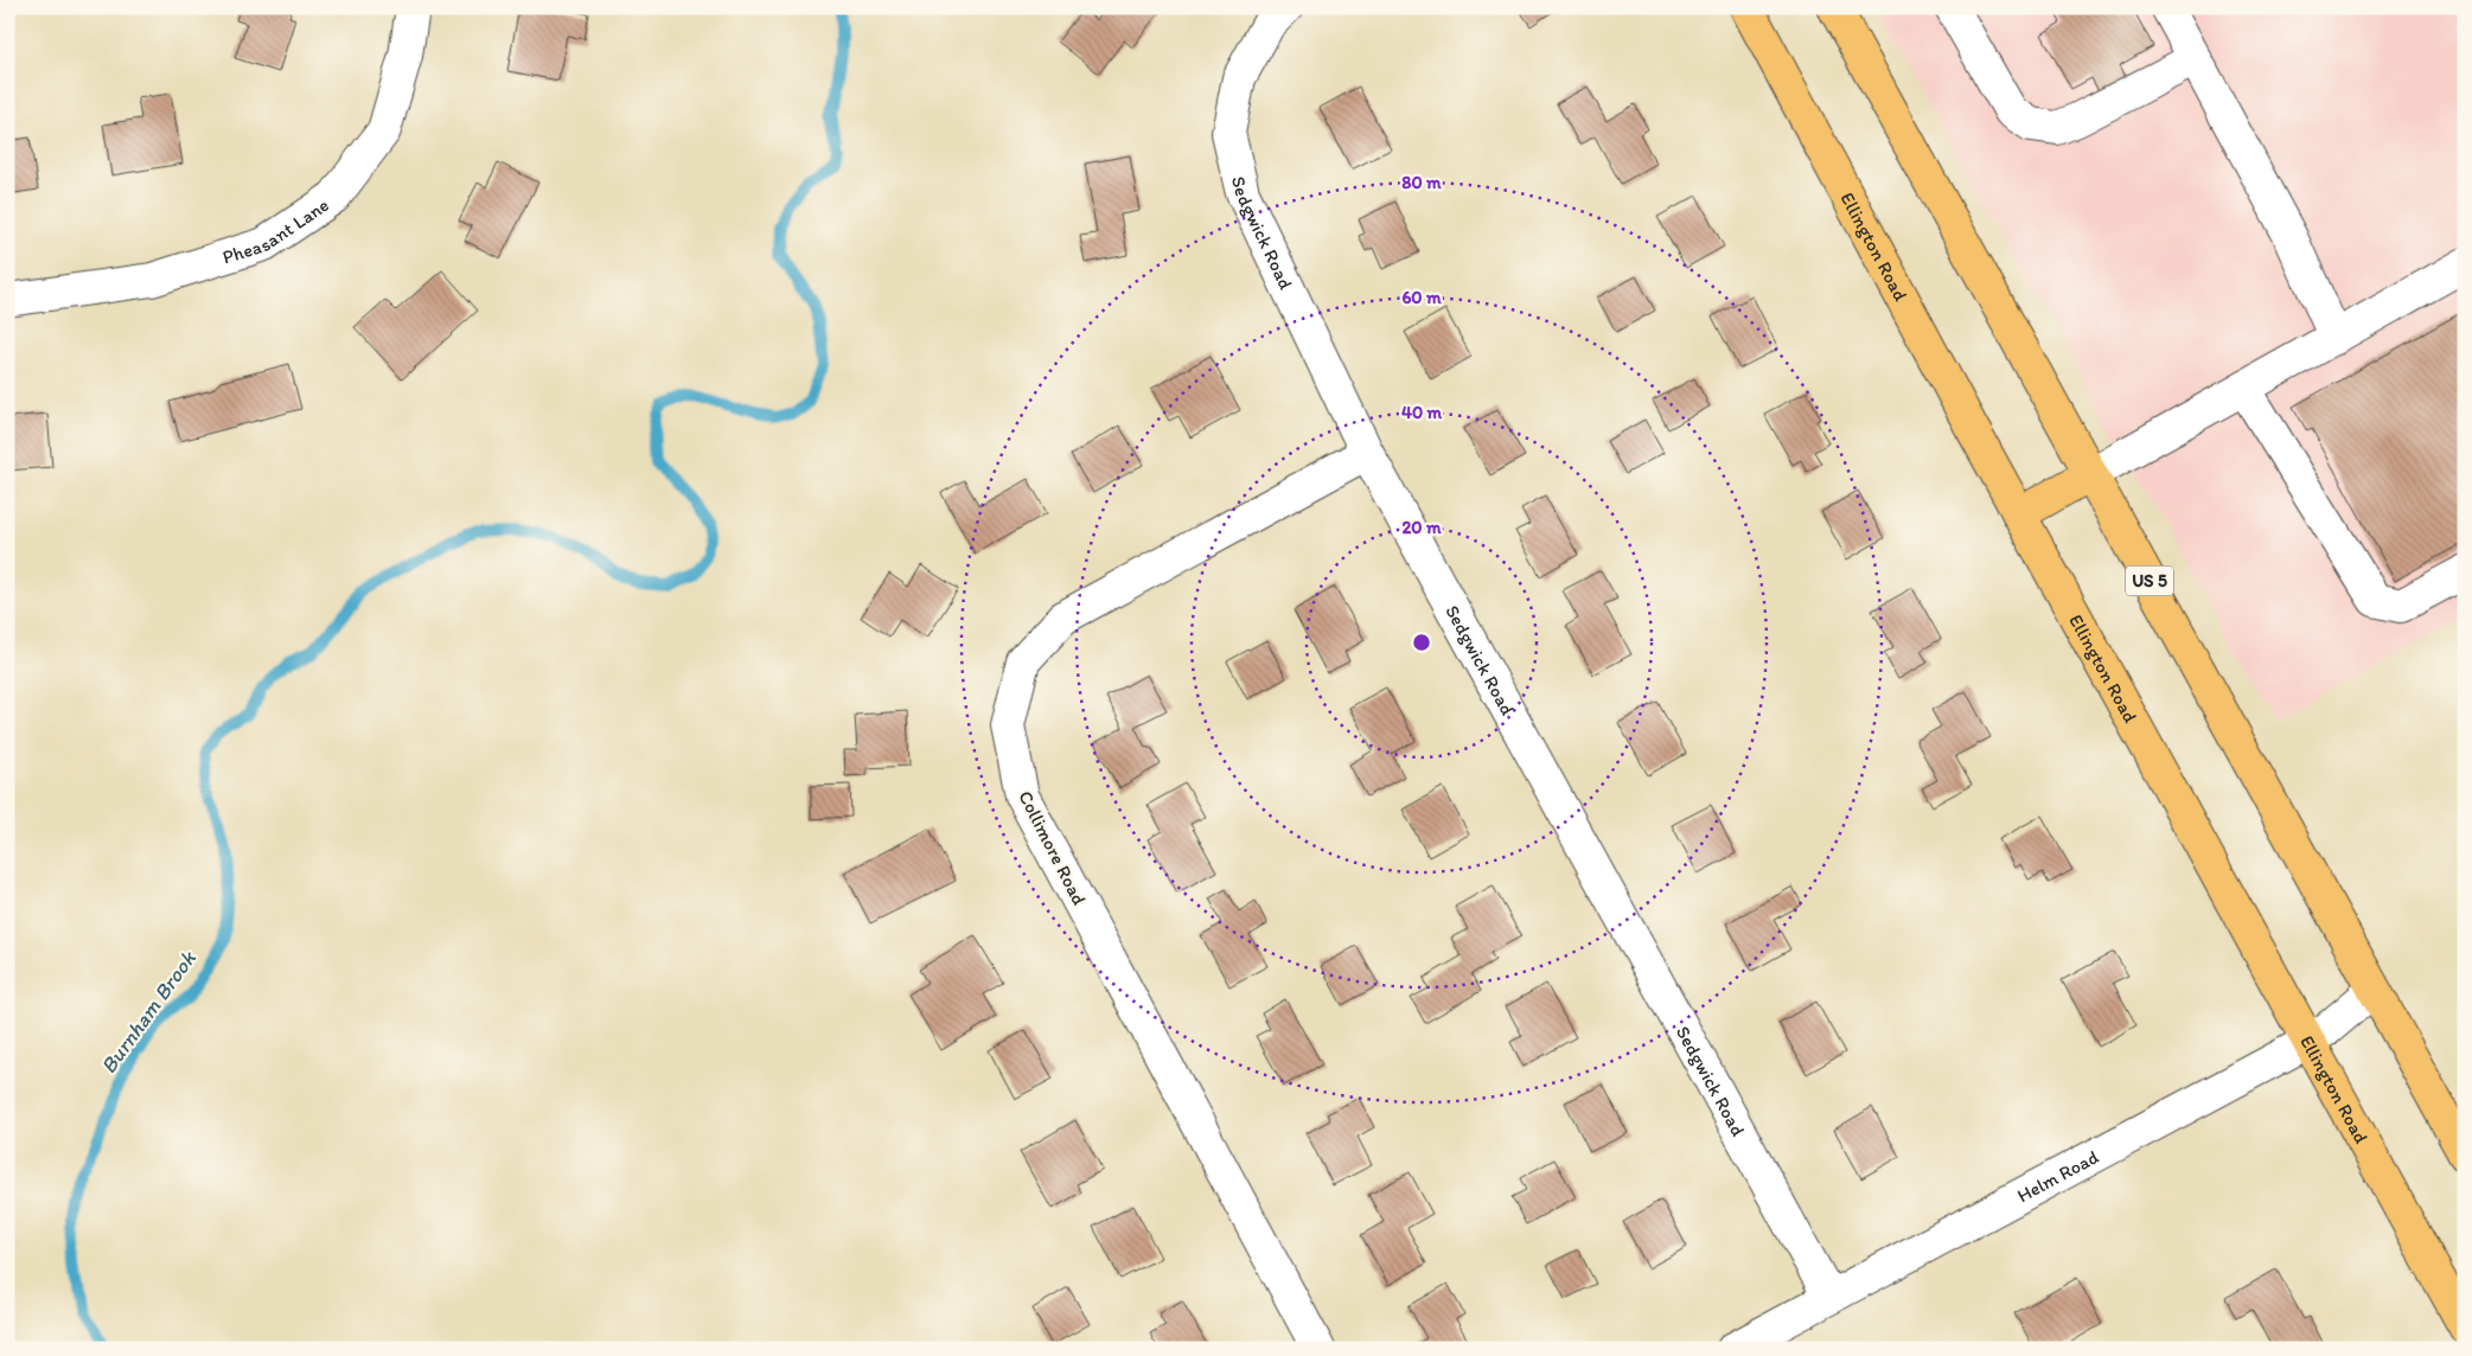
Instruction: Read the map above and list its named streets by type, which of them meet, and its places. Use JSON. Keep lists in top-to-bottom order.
{
  "streets": {
    "highway": ["Ellington Road", "US 5"],
    "street": [
      "Pheasant Lane",
      "Sedgwick Road",
      "Collimore Road",
      "Helm Road"
    ]
  },
  "crossings": [
    ["Sedgwick Road", "Collimore Road"],
    ["Sedgwick Road", "Helm Road"],
    ["Ellington Road", "Helm Road"],
    ["US 5", "Helm Road"]
  ],
  "water": ["Burnham Brook"],
  "rings": [
    "80 m",
    "60 m",
    "40 m",
    "20 m"
  ]
}
